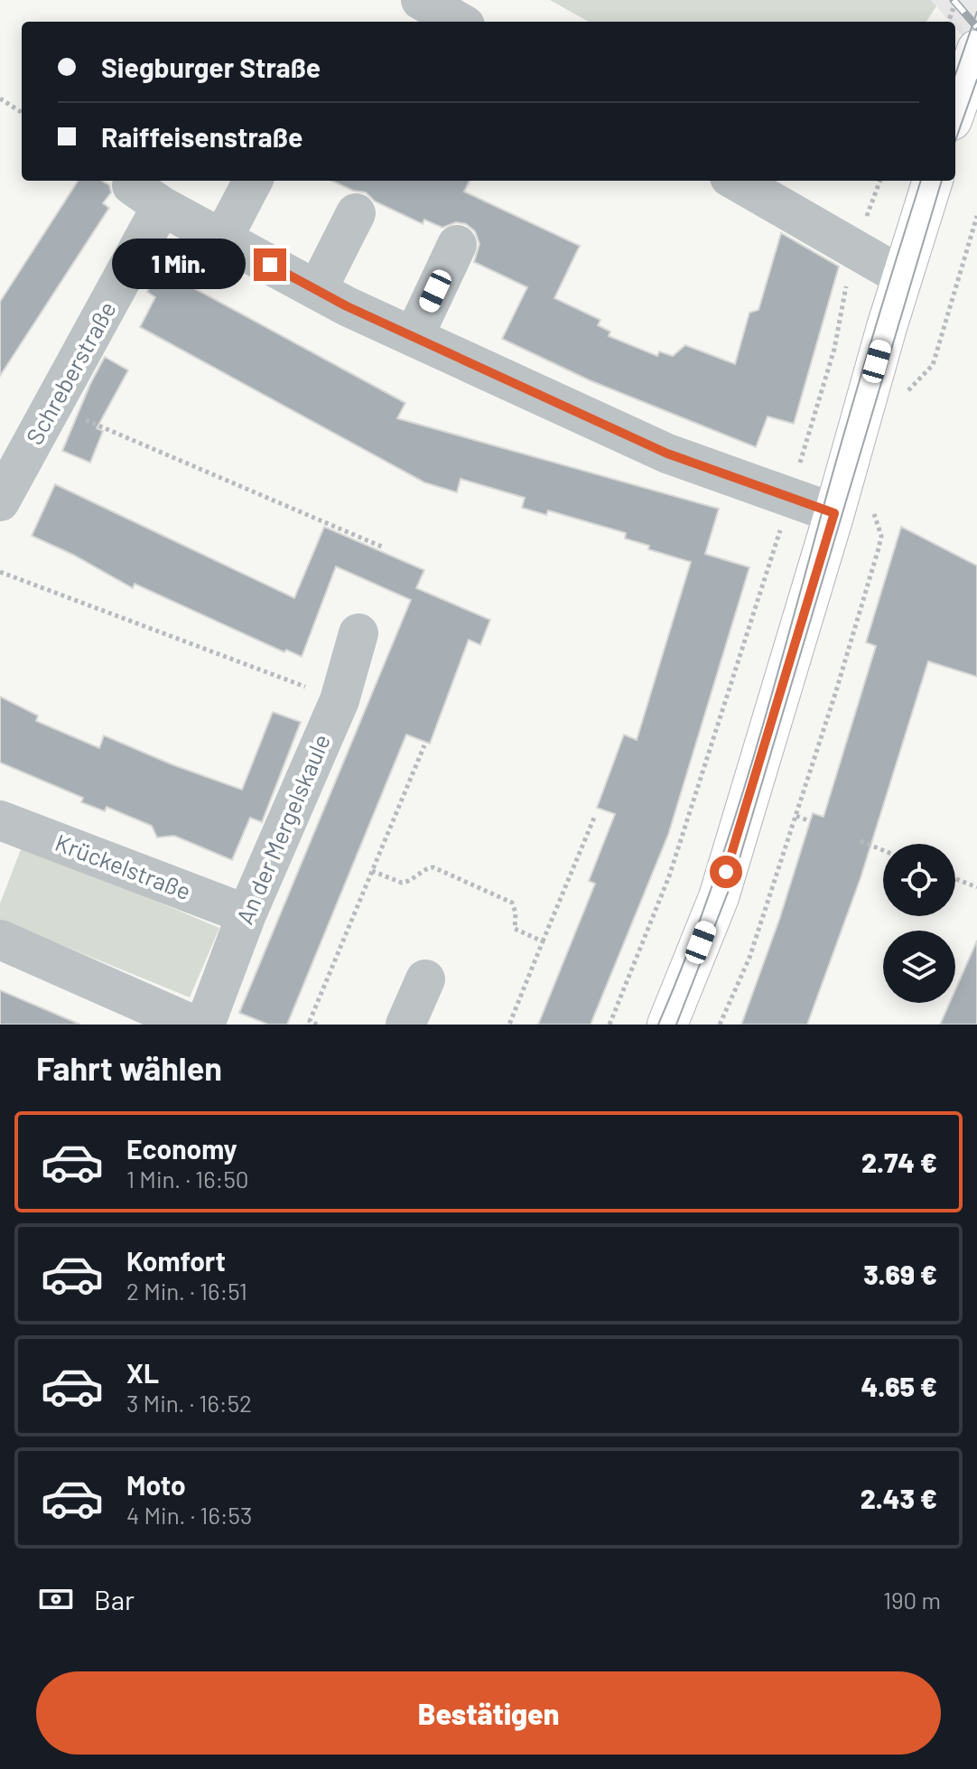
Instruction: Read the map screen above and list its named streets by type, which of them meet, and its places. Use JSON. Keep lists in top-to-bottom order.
{
  "streets": {
    "street": ["Schreberstraße", "An der Mergelskaule", "Krückelstraße"]
  },
  "crossings": [
    ["An der Mergelskaule", "Krückelstraße"]
  ],
  "page": {
    "banner": ["Siegburger Straße", "Raiffeisenstraße"],
    "bubble": "1 Min.",
    "heading": "Fahrt wählen",
    "list": [
      {
        "name": "Economy",
        "note": "1 Min. · 16:50",
        "value": "2.74 €"
      },
      {
        "name": "Komfort",
        "note": "2 Min. · 16:51",
        "value": "3.69 €"
      },
      {
        "name": "XL",
        "note": "3 Min. · 16:52",
        "value": "4.65 €"
      },
      {
        "name": "Moto",
        "note": "4 Min. · 16:53",
        "value": "2.43 €"
      }
    ],
    "pay": ["Bar", "190 m"],
    "buttons": "Bestätigen"
  }
}
